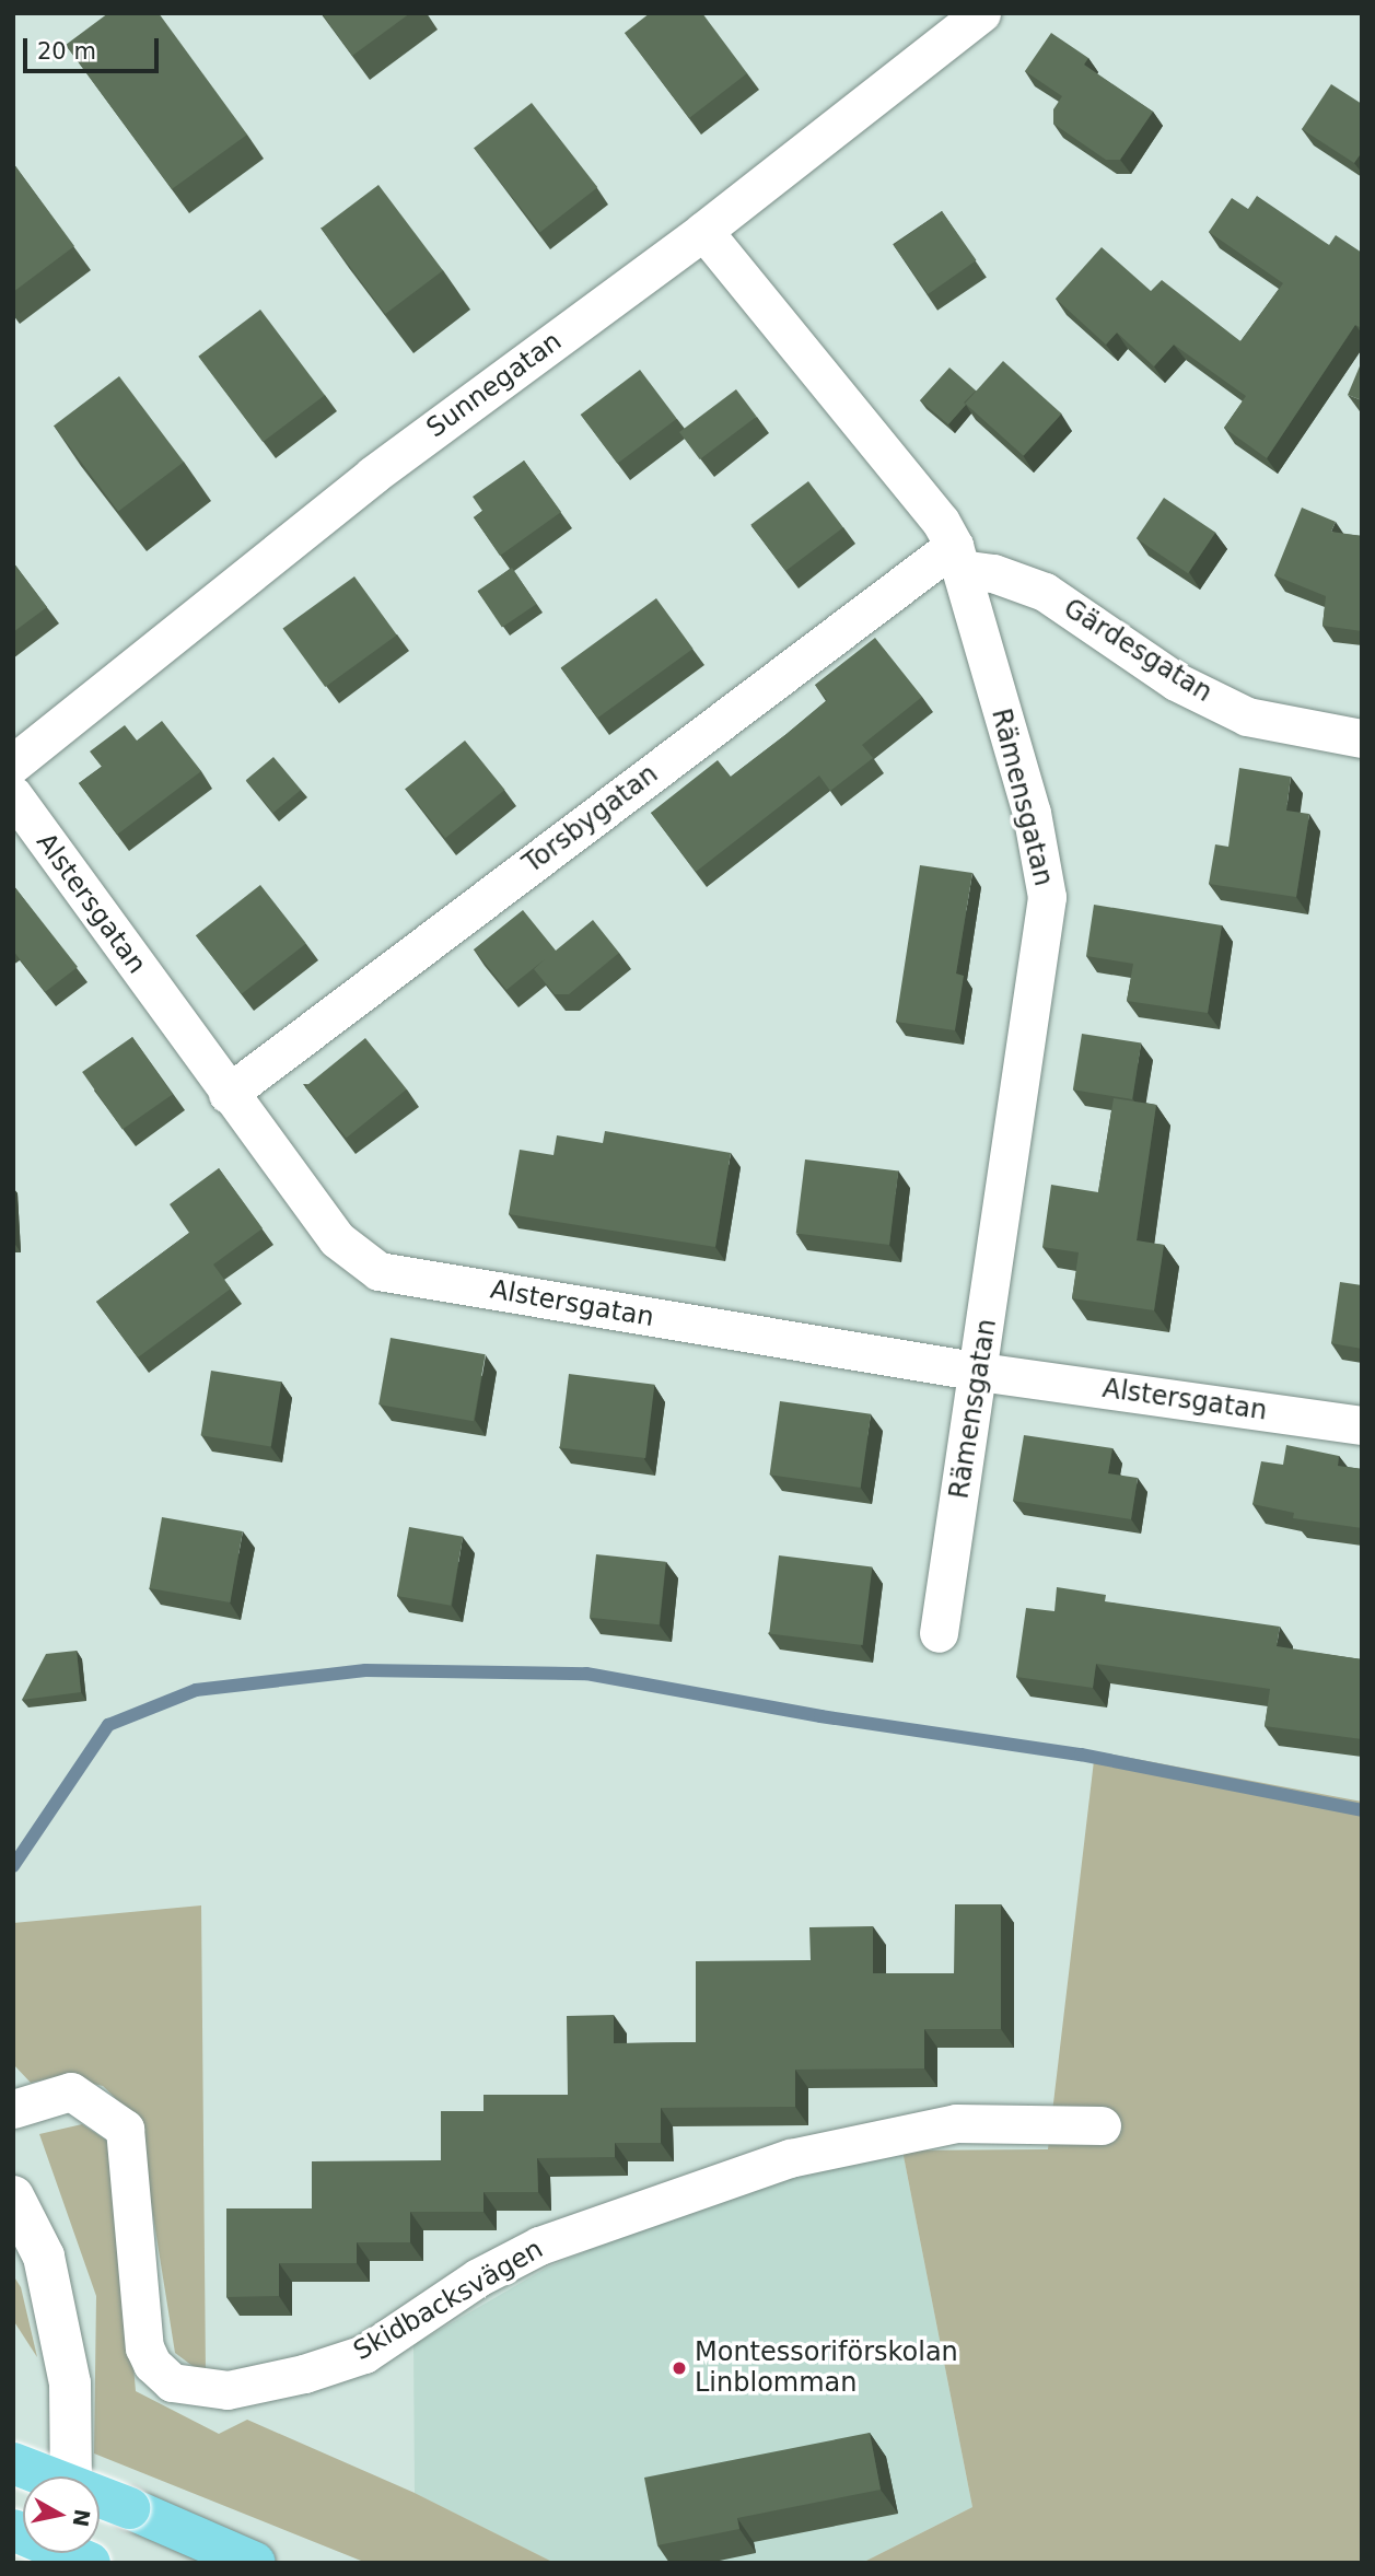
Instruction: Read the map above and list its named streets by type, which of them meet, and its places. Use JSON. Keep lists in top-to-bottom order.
{
  "streets": {
    "street": [
      "Sunnegatan",
      "Gärdesgatan",
      "Rämensgatan",
      "Torsbygatan",
      "Alstersgatan",
      "Skidbacksvägen"
    ]
  },
  "crossings": [
    ["Sunnegatan", "Rämensgatan"],
    ["Gärdesgatan", "Rämensgatan"],
    ["Gärdesgatan", "Torsbygatan"],
    ["Rämensgatan", "Torsbygatan"],
    ["Rämensgatan", "Alstersgatan"],
    ["Torsbygatan", "Alstersgatan"]
  ],
  "places": ["Montessoriförskolan Linblomman"],
  "scale_bar": "20 m",
  "north": "right"
}
